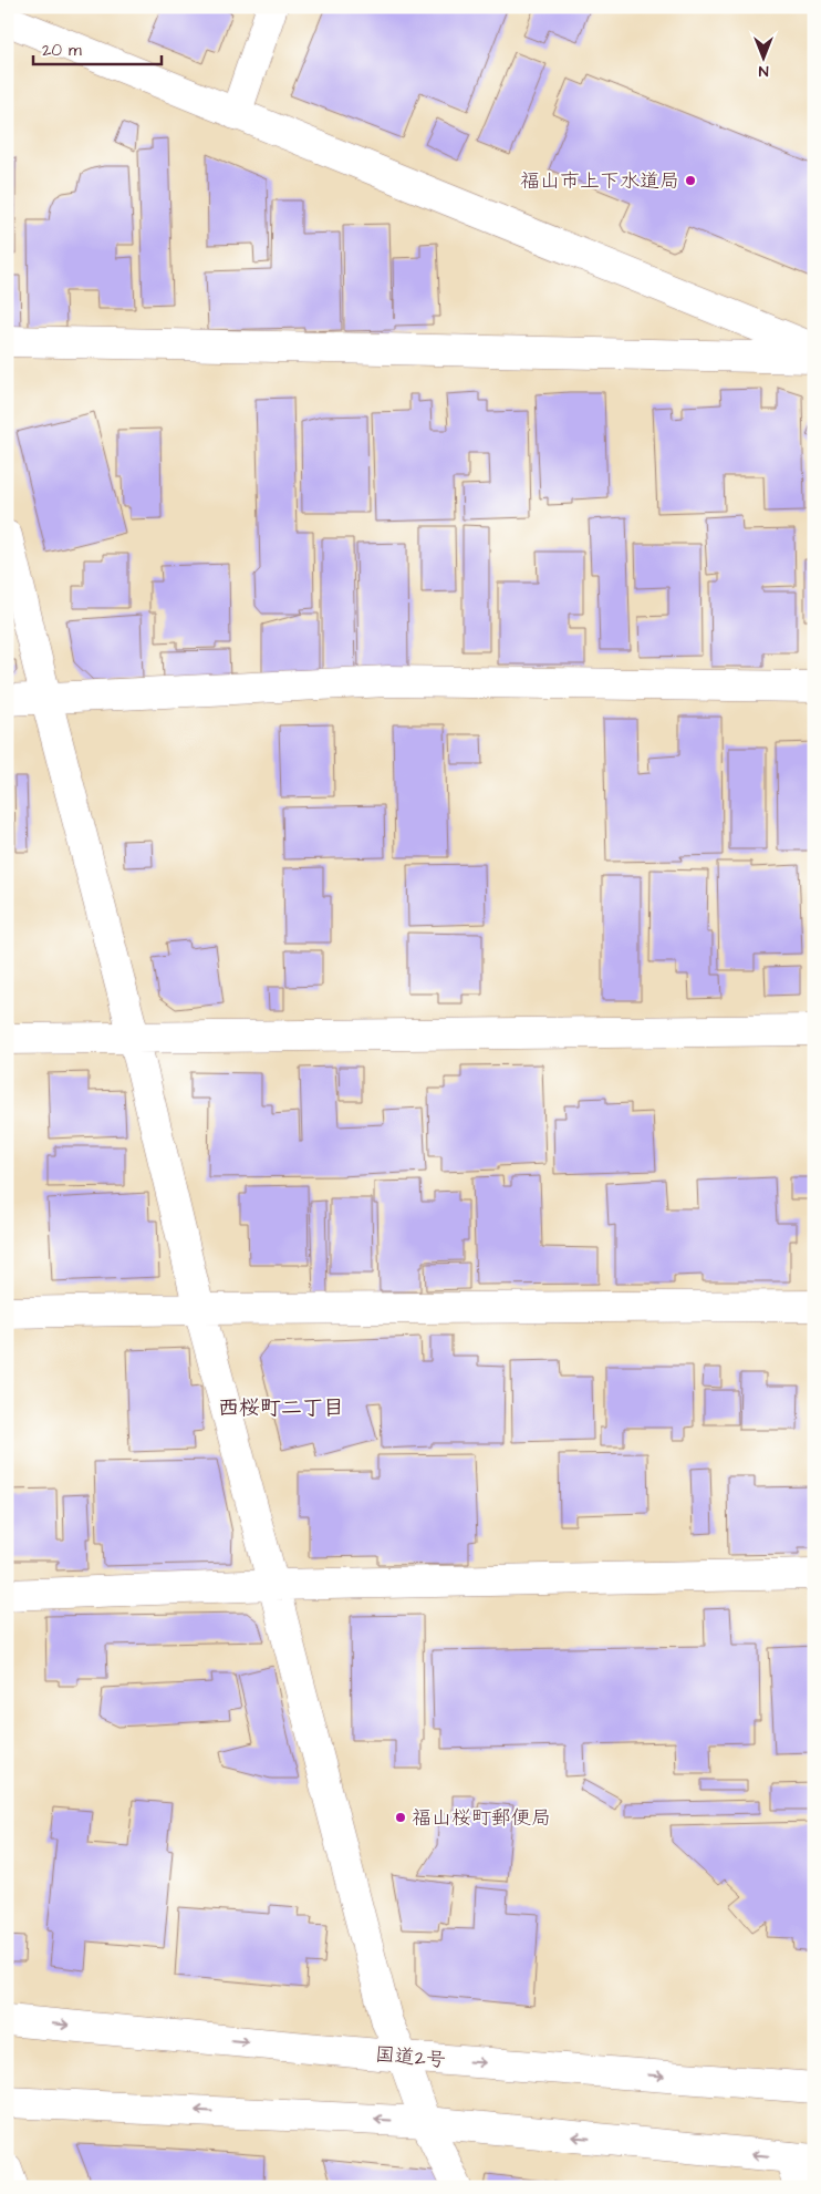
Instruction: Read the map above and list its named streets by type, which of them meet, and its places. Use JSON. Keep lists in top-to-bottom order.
{
  "streets": {
    "main road": ["国道2号"]
  },
  "districts": ["西桜町二丁目"],
  "places": ["福山市上下水道局", "福山桜町郵便局"],
  "scale_bar": "20 m",
  "north": "bottom"
}
